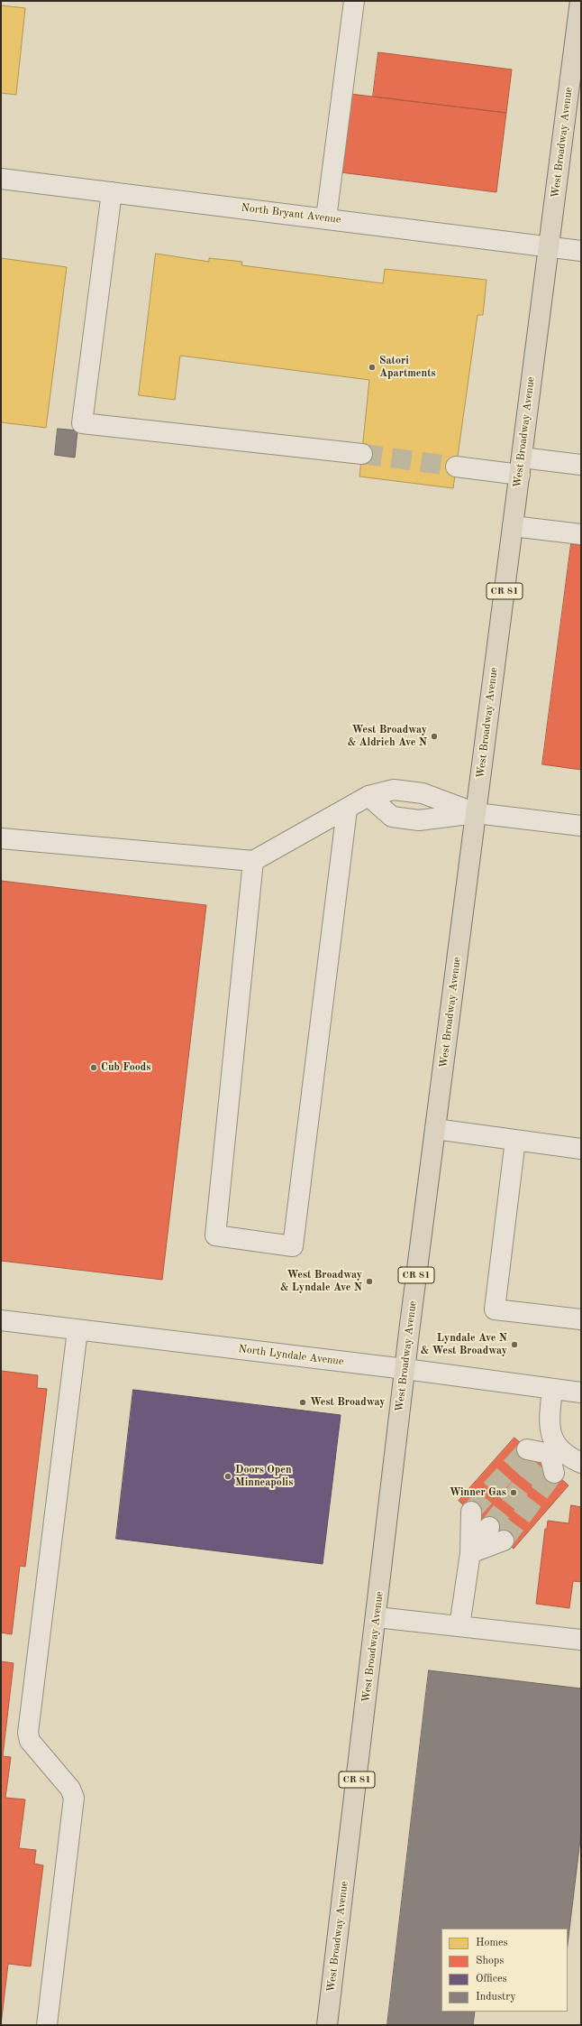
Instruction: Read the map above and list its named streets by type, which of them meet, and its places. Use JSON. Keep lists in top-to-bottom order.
{
  "streets": {
    "main road": ["West Broadway Avenue", "CR 81"],
    "street": ["North Bryant Avenue", "North Lyndale Avenue"]
  },
  "crossings": [
    ["West Broadway Avenue", "North Bryant Avenue"],
    ["West Broadway Avenue", "North Lyndale Avenue"]
  ],
  "places": [
    "Satori Apartments",
    "West Broadway & Aldrich Ave N",
    "Cub Foods",
    "West Broadway & Lyndale Ave N",
    "Lyndale Ave N & West Broadway",
    "West Broadway",
    "Doors Open Minneapolis",
    "Winner Gas"
  ],
  "legend": [
    "Homes",
    "Shops",
    "Offices",
    "Industry"
  ]
}
